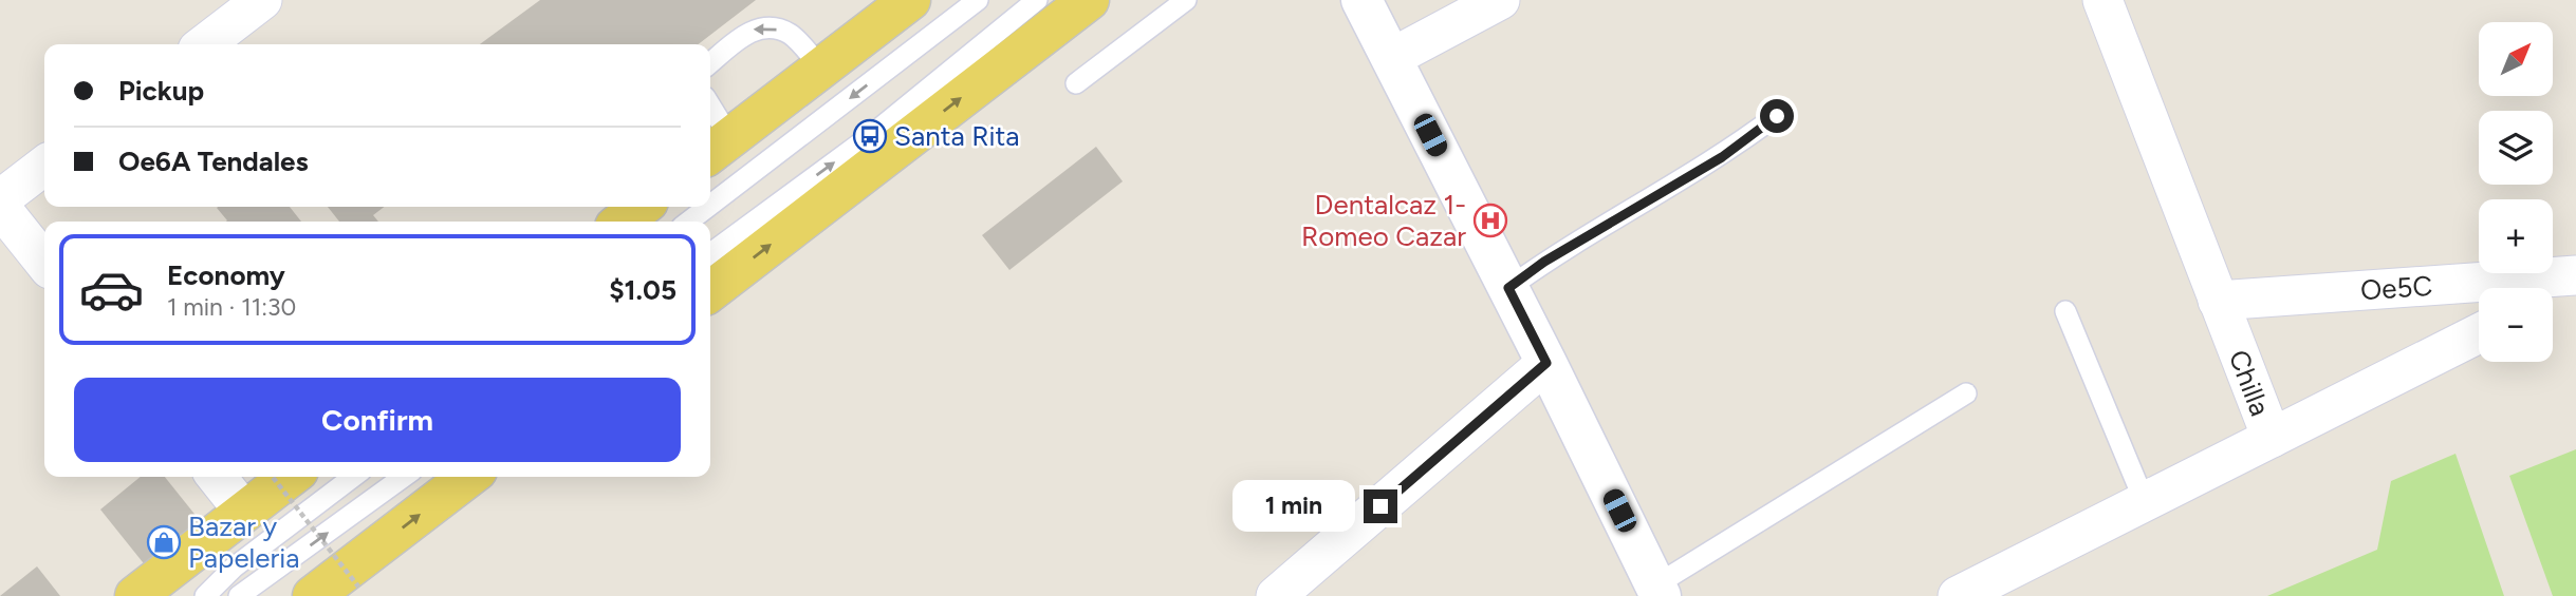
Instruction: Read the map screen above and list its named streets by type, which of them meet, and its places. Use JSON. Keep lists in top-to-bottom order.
{
  "streets": {
    "street": ["Oe5C", "Chilla"]
  },
  "crossings": [
    ["Oe5C", "Chilla"]
  ],
  "places": {
    "bus stop": ["Santa Rita"],
    "hospital": ["Dentalcaz 1- Romeo Cazar"],
    "shop": ["Bazar y Papeleria"]
  },
  "north": "top right",
  "page": {
    "map_buttons": ["+", "−"],
    "banner": ["Pickup", "Oe6A Tendales"],
    "list": [
      {
        "name": "Economy",
        "note": "1 min · 11:30",
        "value": "$1.05"
      }
    ],
    "buttons": "Confirm",
    "bubble": "1 min"
  }
}
